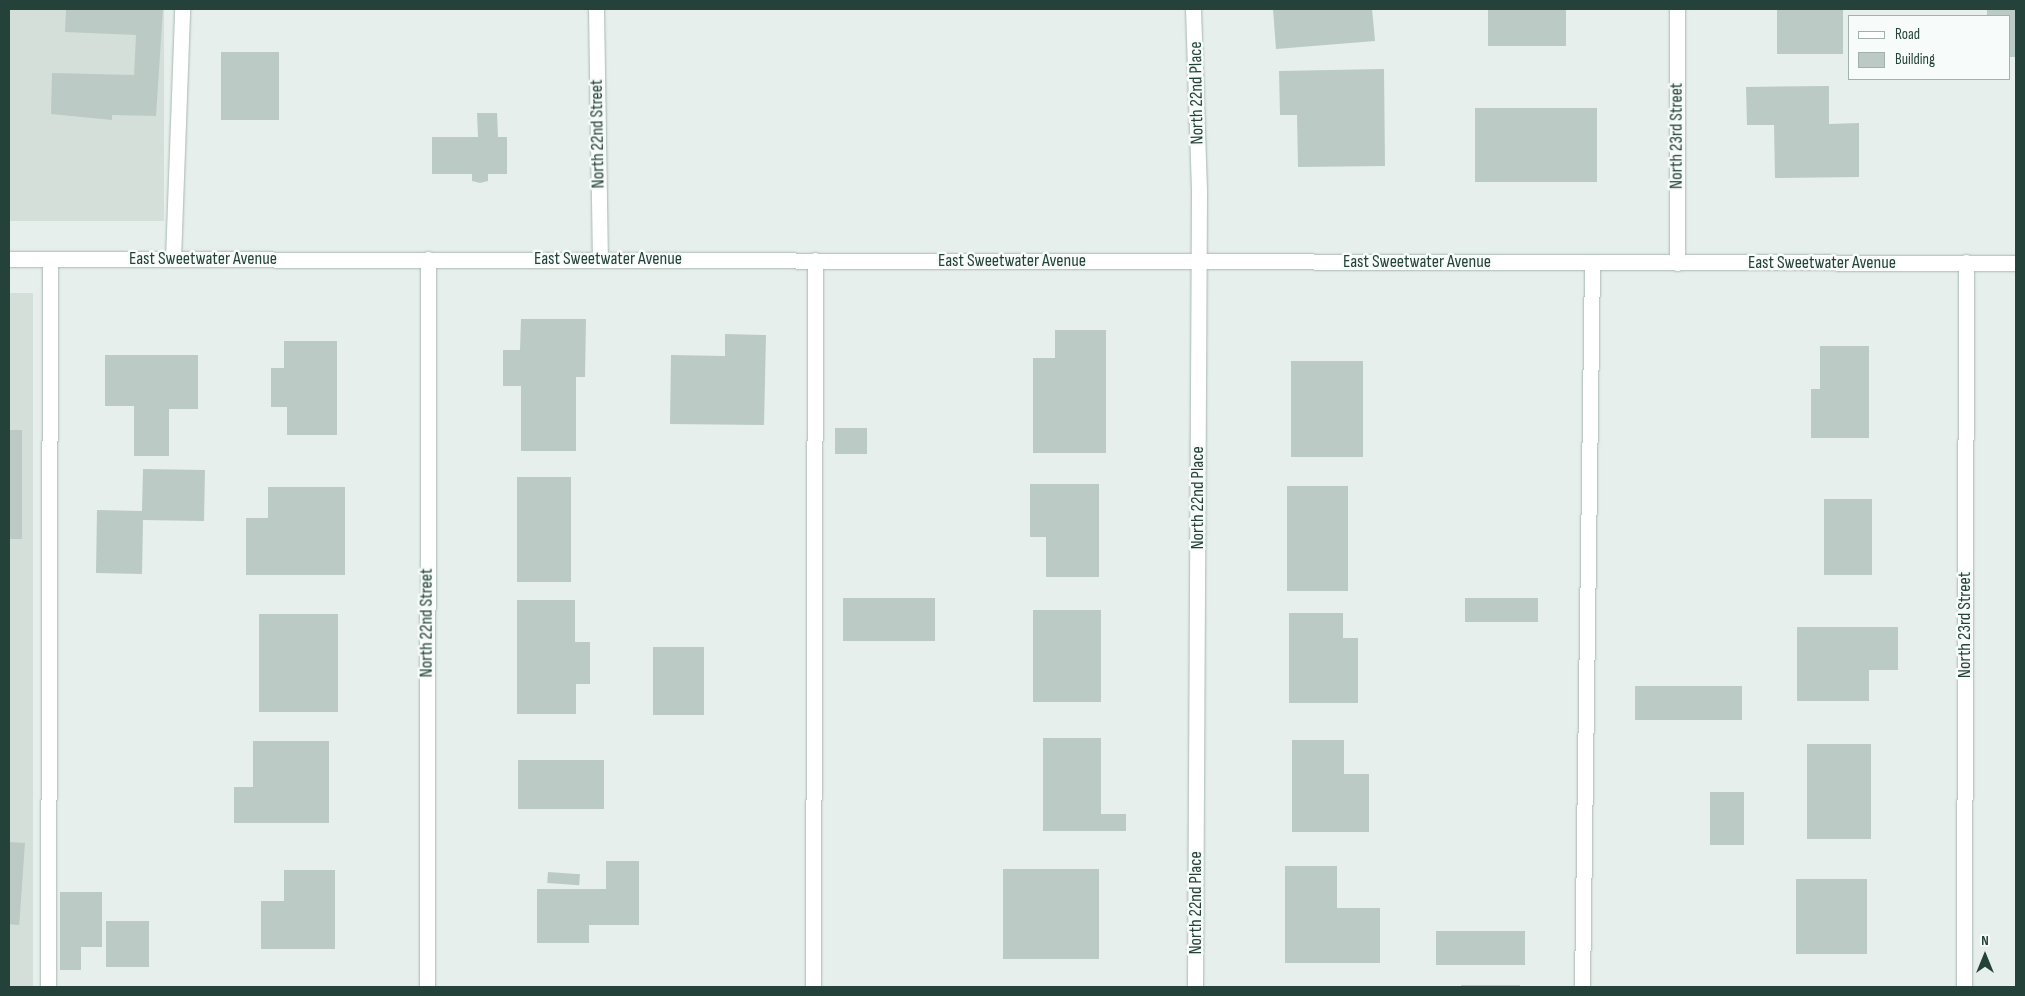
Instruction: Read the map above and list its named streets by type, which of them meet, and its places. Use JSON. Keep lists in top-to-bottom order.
{
  "streets": {
    "street": [
      "North 22nd Place",
      "North 22nd Street",
      "North 23rd Street",
      "East Sweetwater Avenue"
    ]
  },
  "crossings": [
    ["North 22nd Place", "East Sweetwater Avenue"],
    ["North 22nd Street", "East Sweetwater Avenue"],
    ["North 23rd Street", "East Sweetwater Avenue"]
  ],
  "legend": ["Road", "Building"],
  "north": "top"
}
